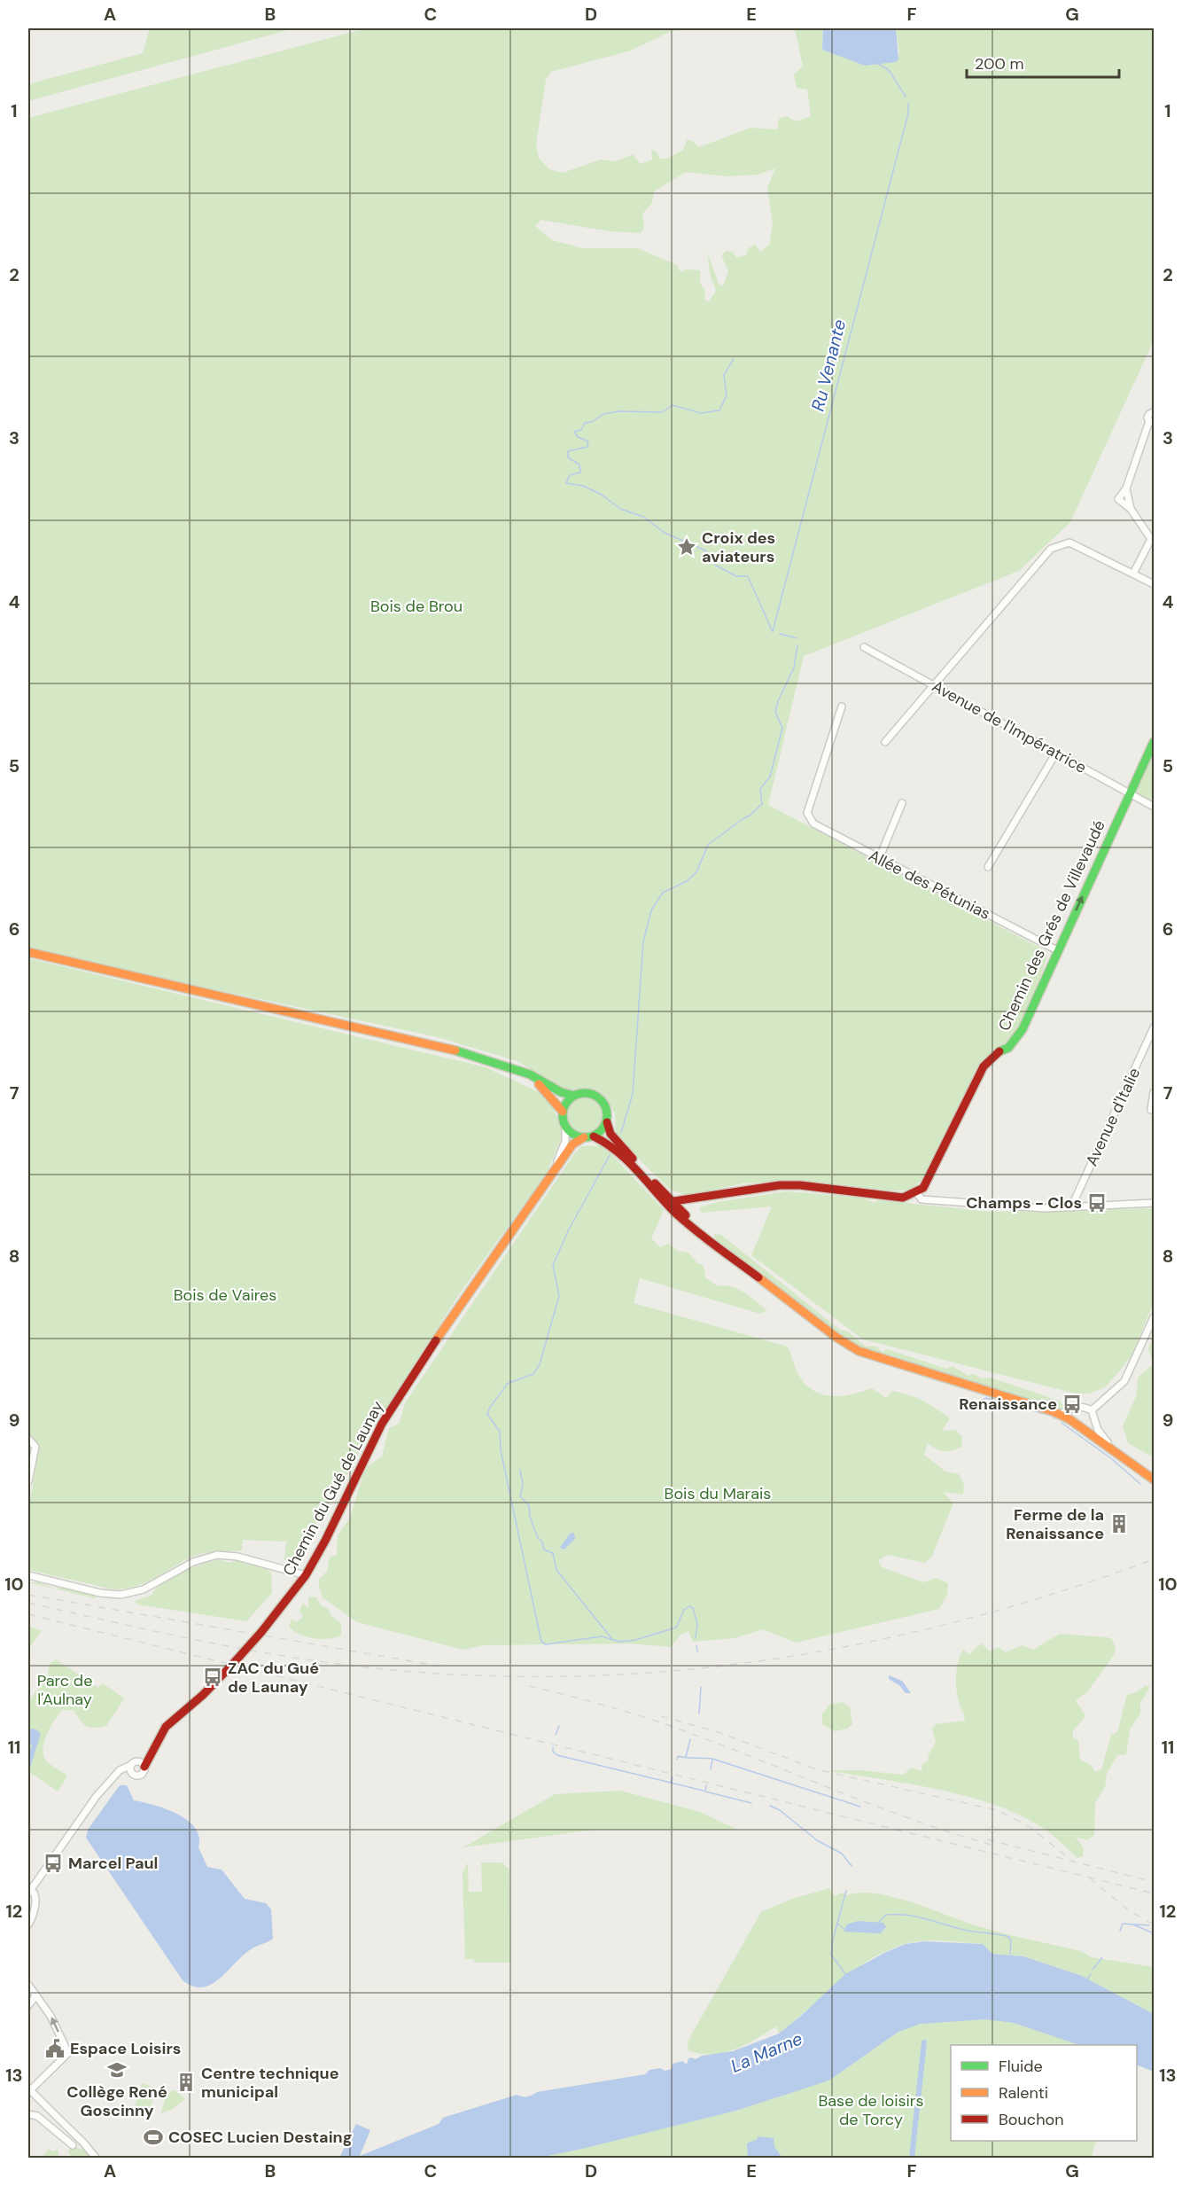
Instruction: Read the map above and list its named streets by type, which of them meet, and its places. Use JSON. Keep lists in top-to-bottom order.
{
  "streets": {
    "main road": ["Chemin des Grés de Villevaudé", "Chemin du Gué de Launay"],
    "street": ["Avenue de l'Impératrice", "Allée des Pétunias", "Avenue d'Italie"]
  },
  "crossings": [
    ["Avenue de l'Impératrice", "Chemin des Grés de Villevaudé"],
    ["Allée des Pétunias", "Chemin des Grés de Villevaudé"]
  ],
  "water": ["Ru Venante", "La Marne"],
  "parks": [
    "Bois de Brou",
    "Bois de Vaires",
    "Bois du Marais",
    "Parc de l'Aulnay",
    "Base de loisirs de Torcy"
  ],
  "places": {
    "place": ["Croix des aviateurs"],
    "bus stop": [
      "Champs - Clos",
      "Renaissance",
      "ZAC du Gué de Launay",
      "Marcel Paul"
    ],
    "building": ["Ferme de la Renaissance", "Centre technique municipal"],
    "public building": ["Espace Loisirs"],
    "school or university": ["Collège René Goscinny"],
    "sports": ["COSEC Lucien Destaing"]
  },
  "legend": ["Fluide", "Ralenti", "Bouchon"],
  "scale_bar": "200 m",
  "grid": {
    "columns": [
      "A",
      "B",
      "C",
      "D",
      "E",
      "F",
      "G"
    ],
    "rows": [
      "1",
      "2",
      "3",
      "4",
      "5",
      "6",
      "7",
      "8",
      "9",
      "10",
      "11",
      "12",
      "13"
    ]
  }
}
